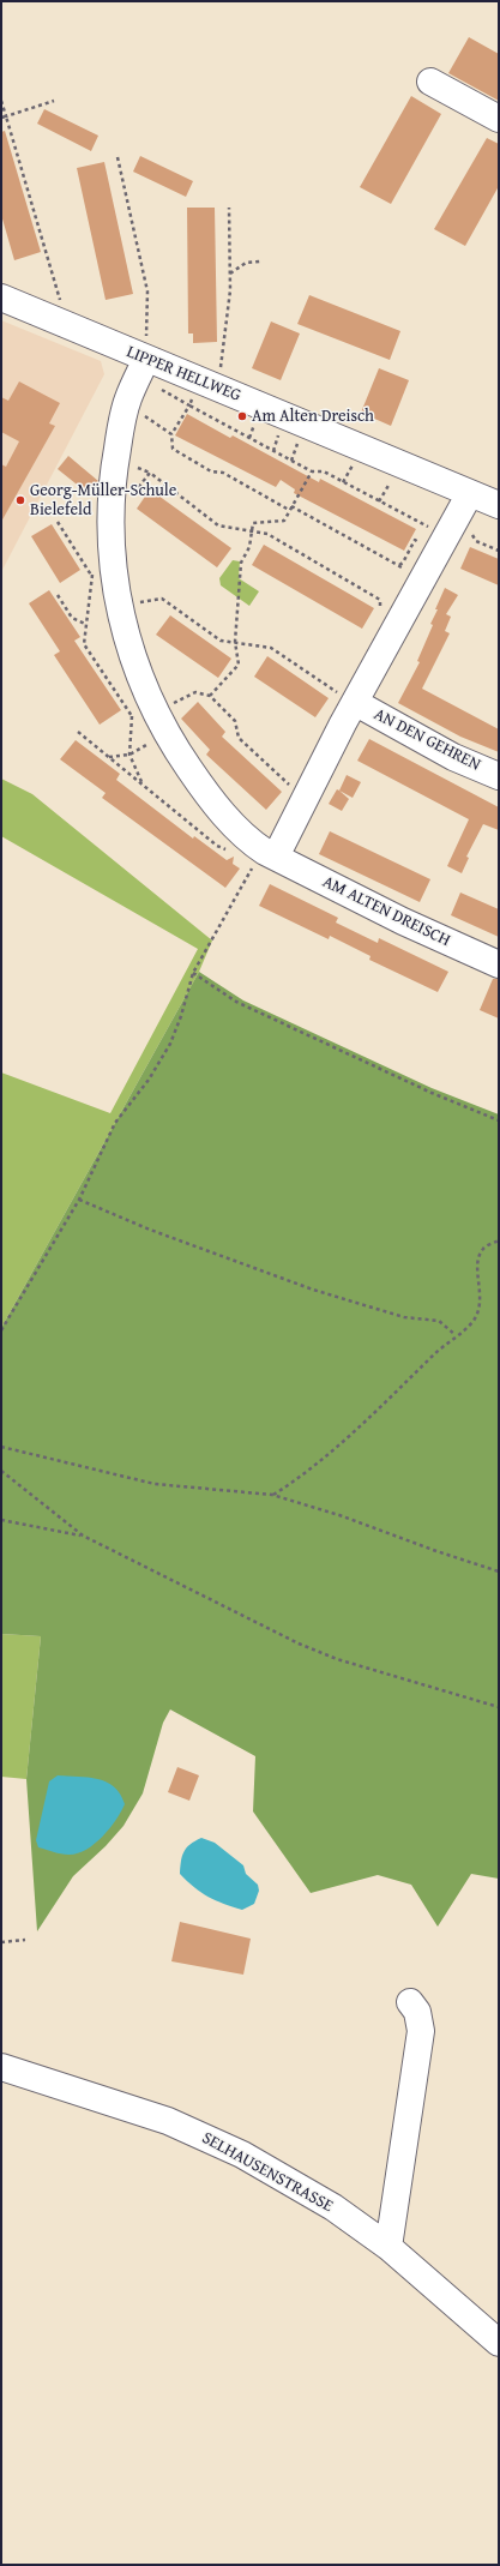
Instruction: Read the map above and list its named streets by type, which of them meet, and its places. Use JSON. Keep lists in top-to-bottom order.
{
  "streets": {
    "street": [
      "LIPPER HELLWEG",
      "AN DEN GEHREN",
      "AM ALTEN DREISCH",
      "SELHAUSENSTRASSE"
    ]
  },
  "crossings": [
    ["LIPPER HELLWEG", "AM ALTEN DREISCH"]
  ],
  "places": ["Am Alten Dreisch", "Georg-Müller-Schule Bielefeld"]
}
